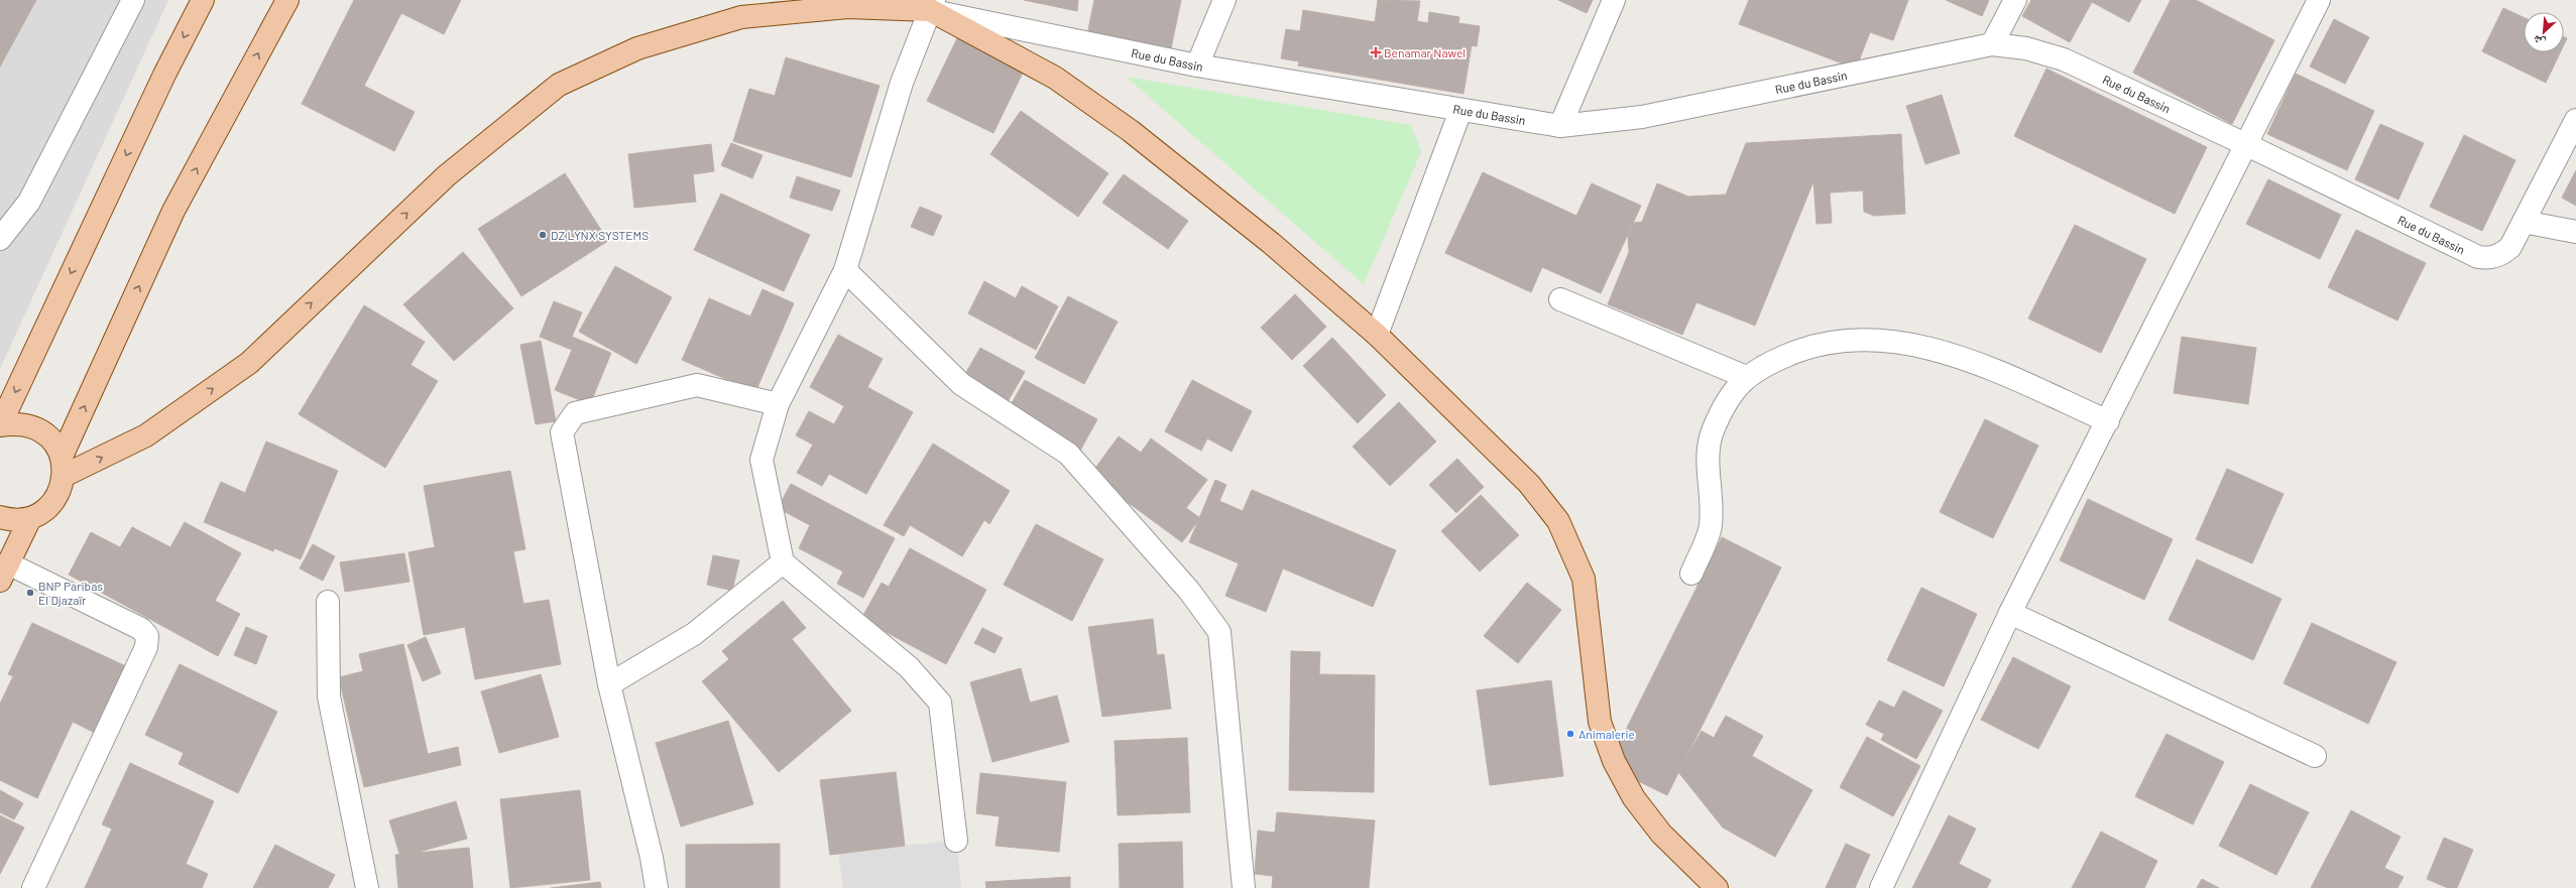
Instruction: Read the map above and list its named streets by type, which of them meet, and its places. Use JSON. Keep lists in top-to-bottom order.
{
  "streets": {
    "street": ["Rue du Bassin"]
  },
  "places": {
    "health": ["Benamar Nawel"],
    "other": ["DZ LYNX SYSTEMS", "BNP Paribas El Djazaïr", "Animalerie"]
  },
  "north": "bottom left"
}
